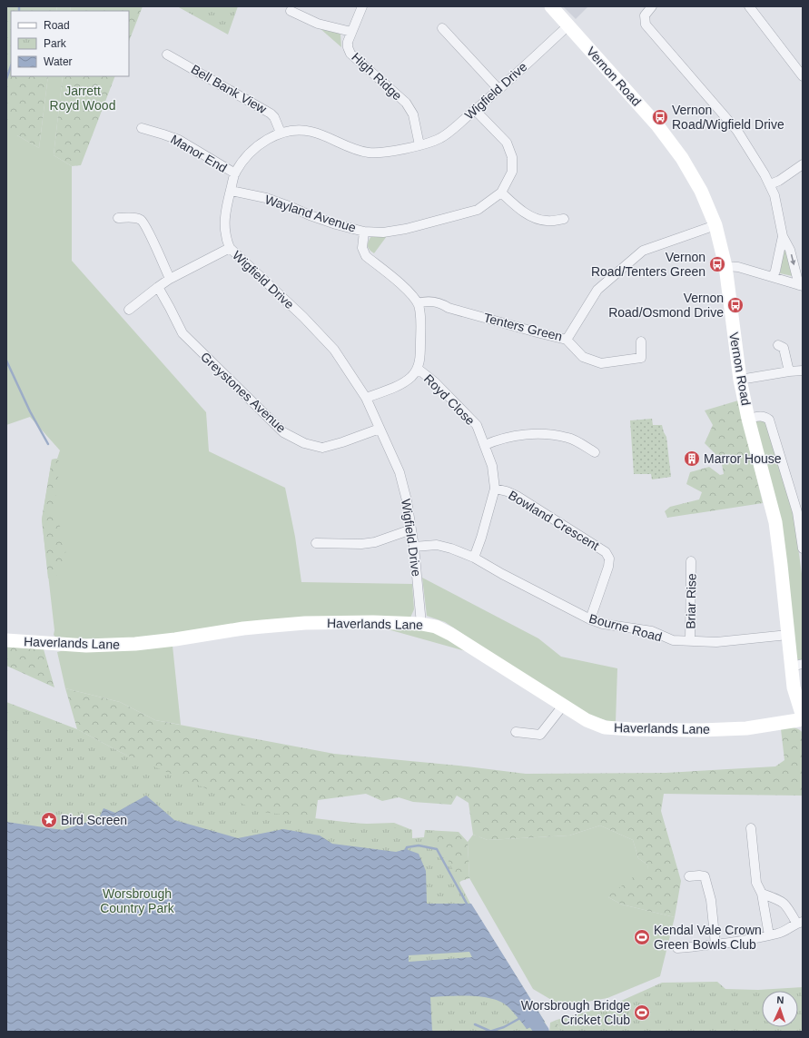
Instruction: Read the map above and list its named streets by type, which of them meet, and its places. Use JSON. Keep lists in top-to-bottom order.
{
  "streets": {
    "street": [
      "High Ridge",
      "Vernon Road",
      "Bell Bank View",
      "Wigfield Drive",
      "Manor End",
      "Wayland Avenue",
      "Tenters Green",
      "Greystones Avenue",
      "Royd Close",
      "Bowland Crescent",
      "Briar Rise",
      "Haverlands Lane",
      "Bourne Road"
    ]
  },
  "crossings": [
    ["High Ridge", "Wigfield Drive"],
    ["Vernon Road", "Wigfield Drive"],
    ["Vernon Road", "Tenters Green"],
    ["Vernon Road", "Haverlands Lane"],
    ["Vernon Road", "Bourne Road"],
    ["Bell Bank View", "Wigfield Drive"],
    ["Wigfield Drive", "Manor End"],
    ["Wigfield Drive", "Wayland Avenue"],
    ["Wigfield Drive", "Greystones Avenue"],
    ["Wigfield Drive", "Haverlands Lane"],
    ["Wigfield Drive", "Bourne Road"],
    ["Royd Close", "Bowland Crescent"],
    ["Royd Close", "Bourne Road"],
    ["Bowland Crescent", "Bourne Road"],
    ["Briar Rise", "Bourne Road"]
  ],
  "parks": ["Jarrett Royd Wood", "Worsbrough Country Park"],
  "places": {
    "bus stop": ["Vernon Road/Wigfield Drive", "Vernon Road/Tenters Green", "Vernon Road/Osmond Drive"],
    "building": ["Marror House"],
    "place": ["Bird Screen"],
    "sports": ["Kendal Vale Crown Green Bowls Club", "Worsbrough Bridge Cricket Club"]
  },
  "legend": ["Road", "Park", "Water"],
  "north": "top"
}
